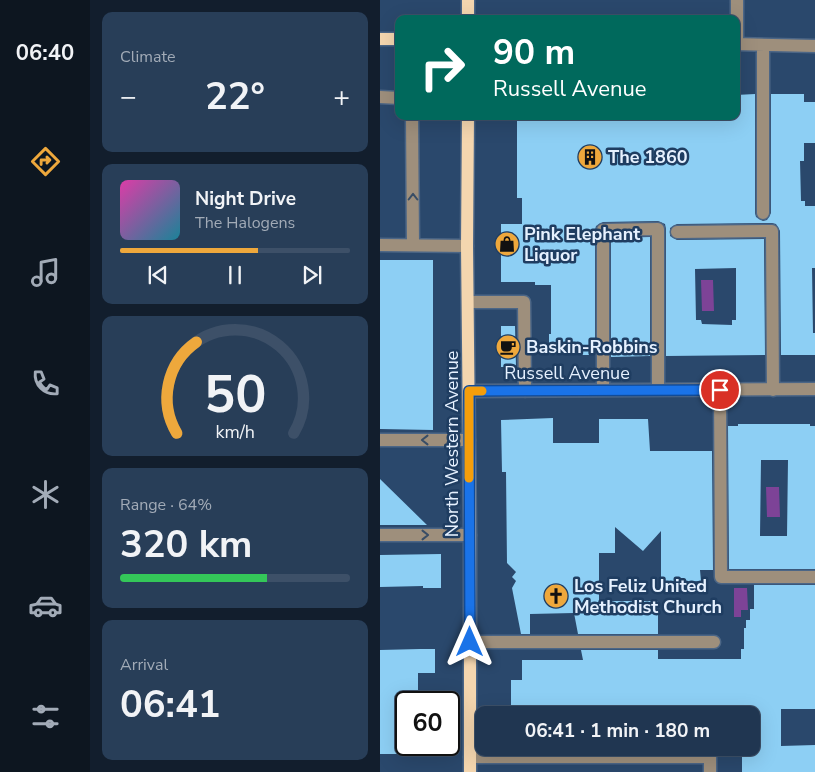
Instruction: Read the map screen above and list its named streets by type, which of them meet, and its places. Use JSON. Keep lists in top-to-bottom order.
{
  "streets": {
    "main road": ["North Western Avenue"],
    "street": ["Russell Avenue"]
  },
  "crossings": [
    ["Russell Avenue", "North Western Avenue"]
  ],
  "places": {
    "building": ["The 1860"],
    "shop": ["Pink Elephant Liquor"],
    "cafe": ["Baskin-Robbins"],
    "church": ["Los Feliz United Methodist Church"]
  },
  "page": {
    "tabs": "06:40",
    "tile": [
      "Climate",
      ["Range · 64%", "320 km"],
      ["Arrival", "06:41"]
    ],
    "turn": ["90 m", "Russell Avenue"],
    "heat": ["−", "22°", "+"],
    "song": ["Night Drive", "The Halogens"],
    "limit": "60",
    "trip": "06:41 · 1 min · 180 m",
    "gauge": ["50", "km/h"]
  }
}
